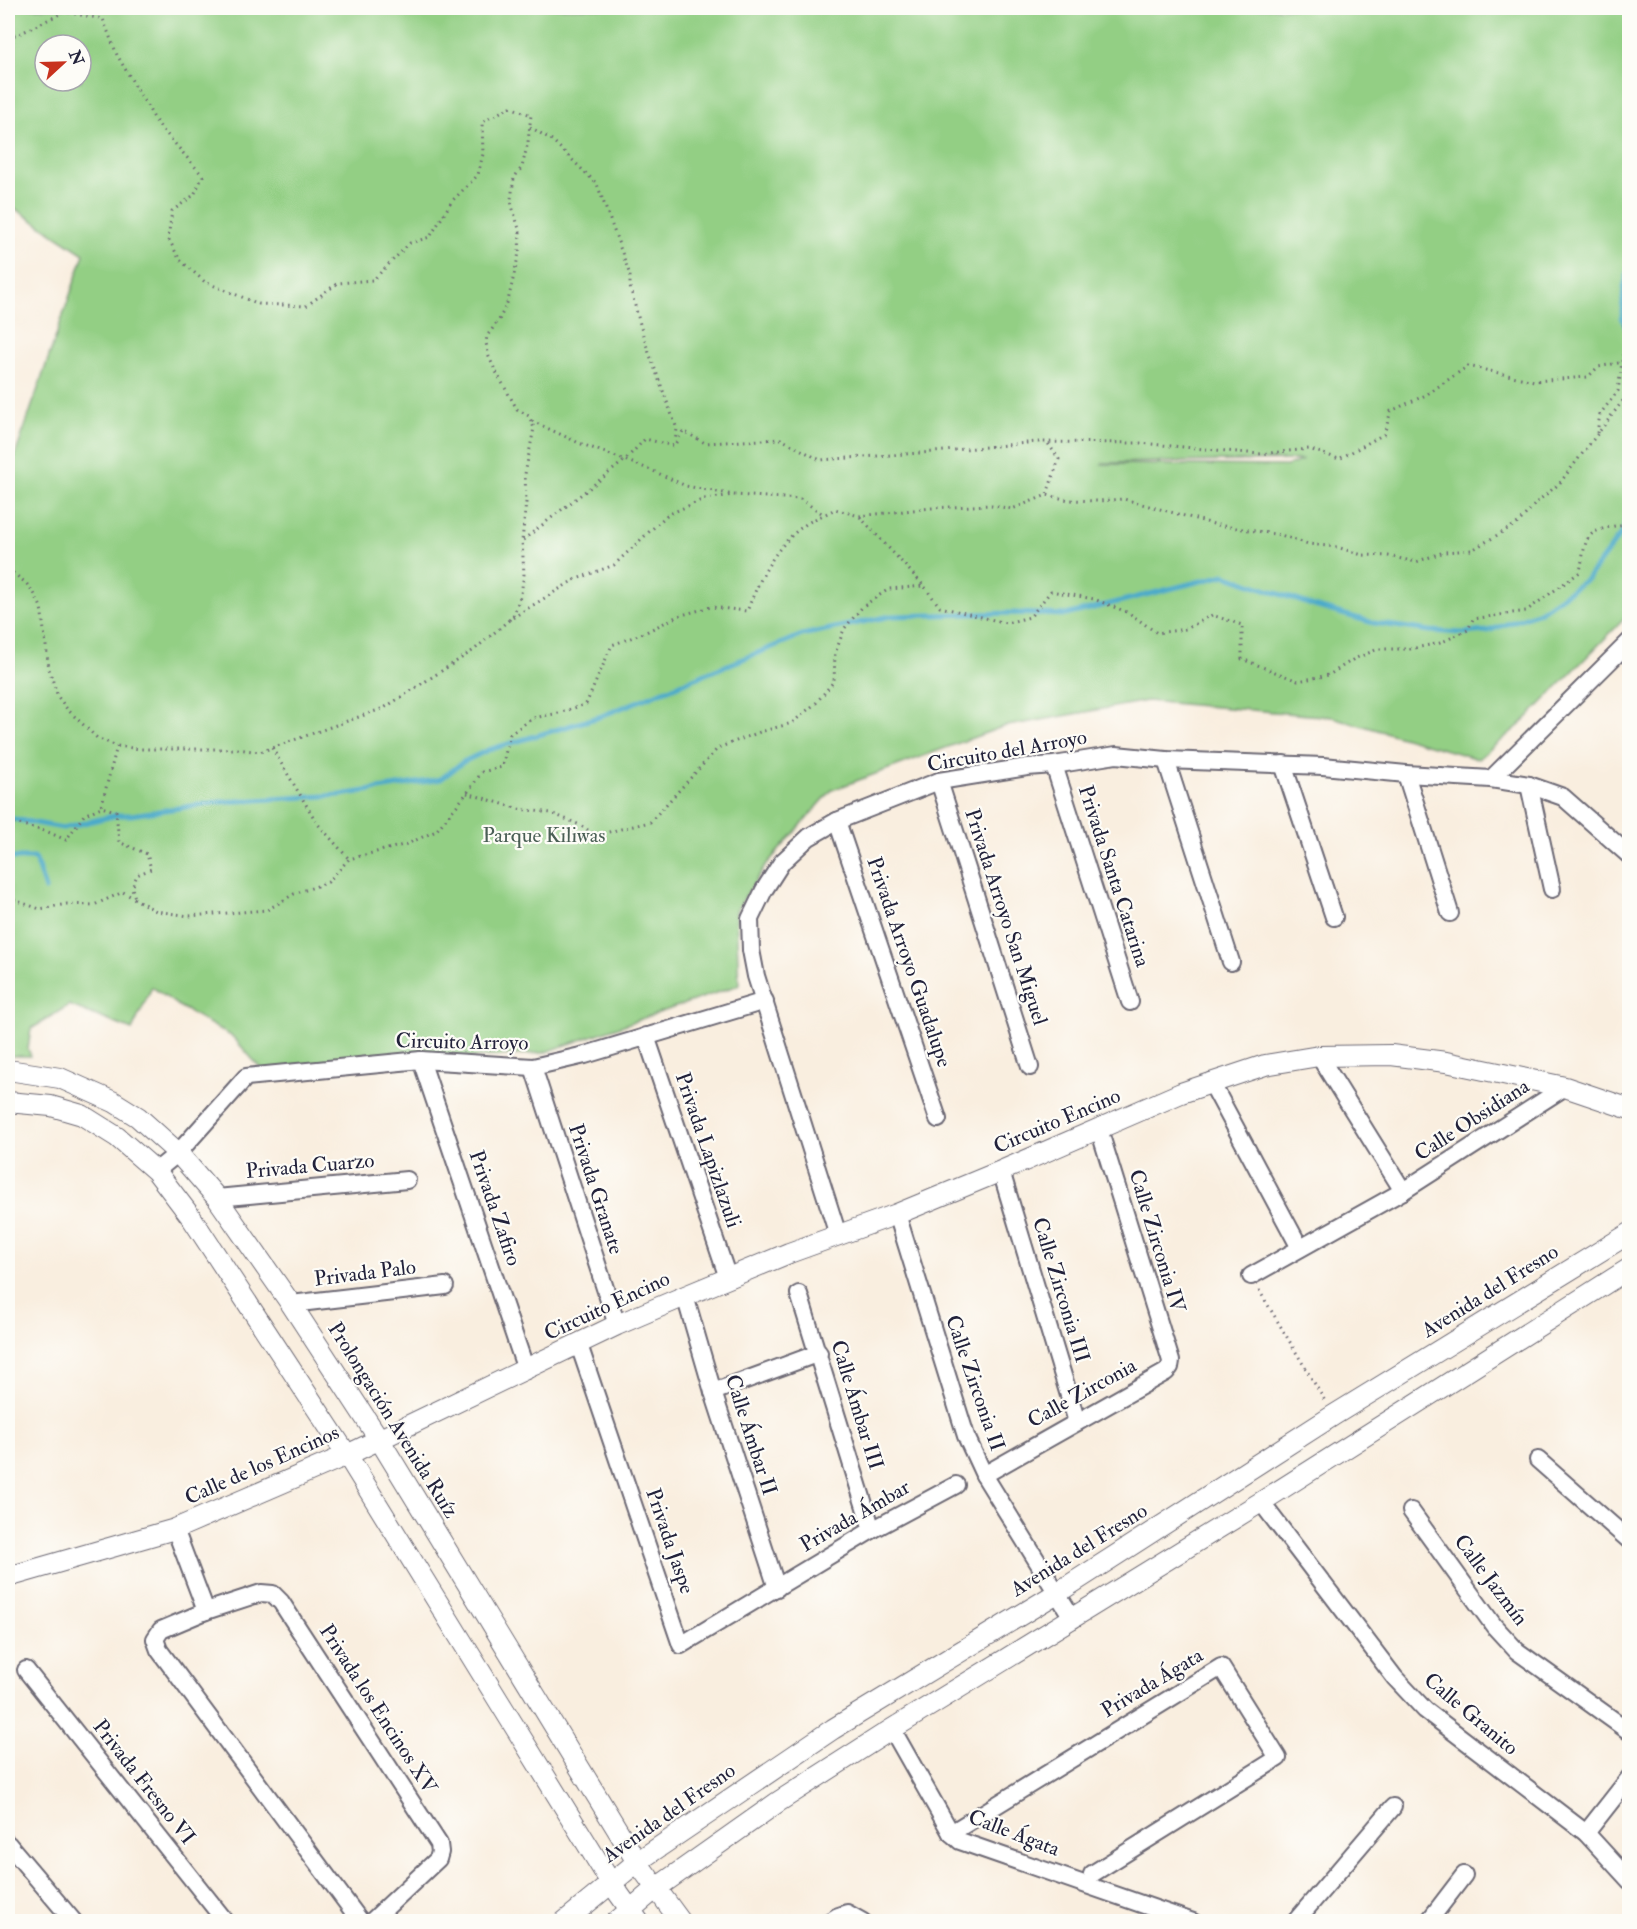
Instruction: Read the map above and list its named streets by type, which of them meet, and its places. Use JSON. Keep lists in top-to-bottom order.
{
  "streets": {
    "street": [
      "Circuito del Arroyo",
      "Privada Santa Catarina",
      "Privada Arroyo San Miguel",
      "Privada Arroyo Guadalupe",
      "Circuito Arroyo",
      "Calle Obsidiana",
      "Circuito Encino",
      "Privada Lapizlazuli",
      "Privada Cuarzo",
      "Privada Granate",
      "Privada Zafiro",
      "Calle Zirconia IV",
      "Privada Palo",
      "Calle Zirconia III",
      "Avenida del Fresno",
      "Calle Zirconia II",
      "Calle Zirconia",
      "Calle Ámbar III",
      "Prolongación Avenida Ruíz",
      "Calle Ámbar II",
      "Calle de los Encinos",
      "Privada Ámbar",
      "Privada Jaspe",
      "Calle Jazmín",
      "Privada Ágata",
      "Privada los Encinos XV",
      "Calle Granito",
      "Privada Fresno VI",
      "Calle Ágata"
    ]
  },
  "crossings": [
    ["Circuito del Arroyo", "Privada Santa Catarina"],
    ["Circuito del Arroyo", "Privada Arroyo San Miguel"],
    ["Circuito del Arroyo", "Privada Arroyo Guadalupe"],
    ["Circuito del Arroyo", "Circuito Arroyo"],
    ["Circuito del Arroyo", "Circuito Encino"],
    ["Circuito Arroyo", "Privada Lapizlazuli"],
    ["Circuito Arroyo", "Privada Granate"],
    ["Circuito Arroyo", "Privada Zafiro"],
    ["Circuito Arroyo", "Prolongación Avenida Ruíz"],
    ["Calle Obsidiana", "Circuito Encino"],
    ["Circuito Encino", "Privada Lapizlazuli"],
    ["Circuito Encino", "Privada Granate"],
    ["Circuito Encino", "Privada Zafiro"],
    ["Circuito Encino", "Calle Zirconia IV"],
    ["Circuito Encino", "Calle Zirconia III"],
    ["Circuito Encino", "Calle Zirconia II"],
    ["Circuito Encino", "Calle Ámbar II"],
    ["Circuito Encino", "Calle de los Encinos"],
    ["Circuito Encino", "Privada Jaspe"],
    ["Privada Cuarzo", "Prolongación Avenida Ruíz"],
    ["Privada Zafiro", "Calle de los Encinos"],
    ["Calle Zirconia IV", "Calle Zirconia"],
    ["Privada Palo", "Prolongación Avenida Ruíz"],
    ["Calle Zirconia III", "Calle Zirconia"],
    ["Avenida del Fresno", "Calle Zirconia II"],
    ["Avenida del Fresno", "Prolongación Avenida Ruíz"],
    ["Calle Zirconia II", "Calle Zirconia"],
    ["Calle Ámbar III", "Privada Ámbar"],
    ["Prolongación Avenida Ruíz", "Calle de los Encinos"],
    ["Calle Ámbar II", "Privada Ámbar"],
    ["Calle Ámbar II", "Privada Jaspe"],
    ["Privada Ámbar", "Privada Jaspe"],
    ["Privada Ágata", "Calle Ágata"]
  ],
  "parks": ["Parque Kiliwas"],
  "north": "right"
}
